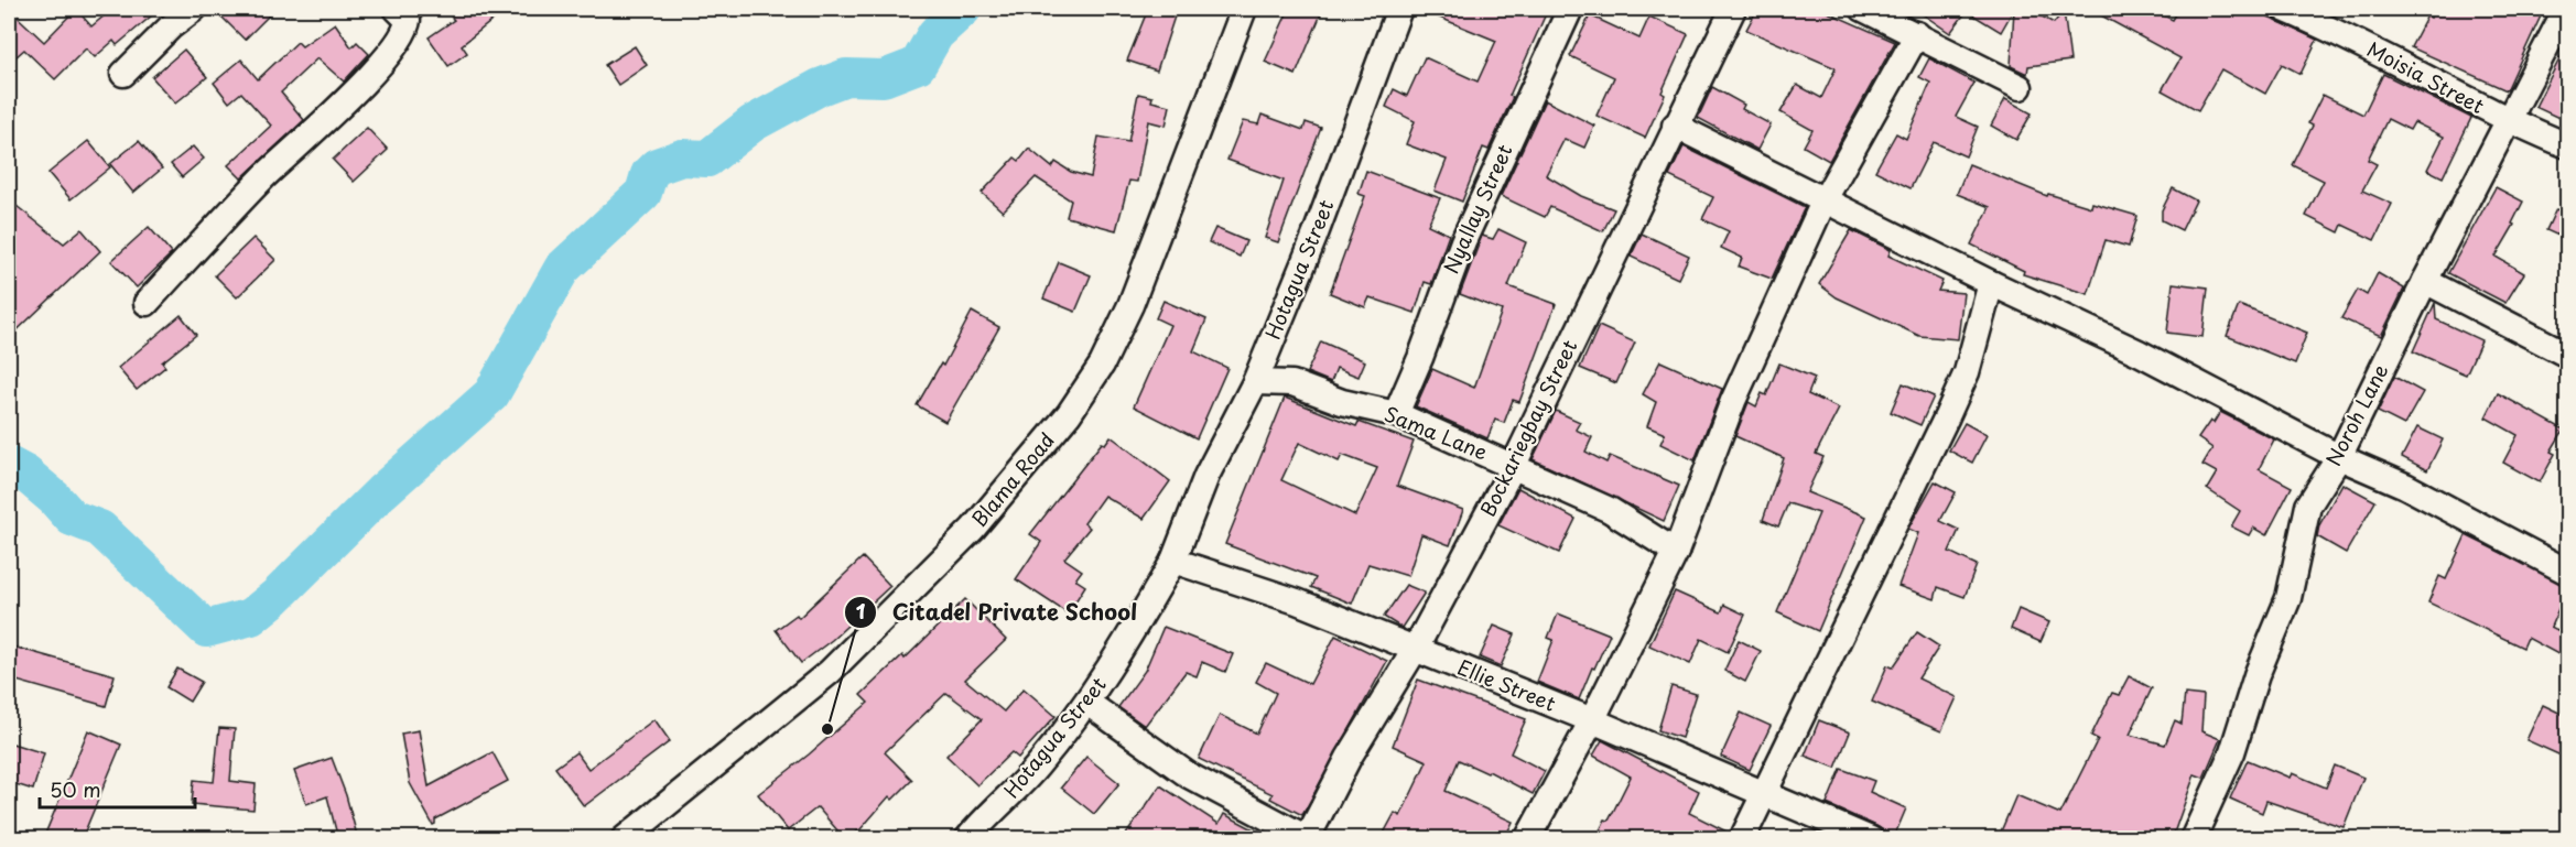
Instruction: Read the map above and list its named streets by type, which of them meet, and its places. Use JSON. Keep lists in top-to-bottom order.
{
  "streets": {
    "street": [
      "Moisia Street",
      "Nyallay Street",
      "Hotagua Street",
      "Noroh Lane",
      "Bockariegbay Street",
      "Sama Lane",
      "Blama Road",
      "Ellie Street"
    ]
  },
  "crossings": [
    ["Moisia Street", "Noroh Lane"],
    ["Nyallay Street", "Sama Lane"],
    ["Hotagua Street", "Sama Lane"],
    ["Hotagua Street", "Ellie Street"],
    ["Bockariegbay Street", "Sama Lane"],
    ["Bockariegbay Street", "Ellie Street"]
  ],
  "places": ["Citadel Private School"],
  "scale_bar": "50 m"
}
